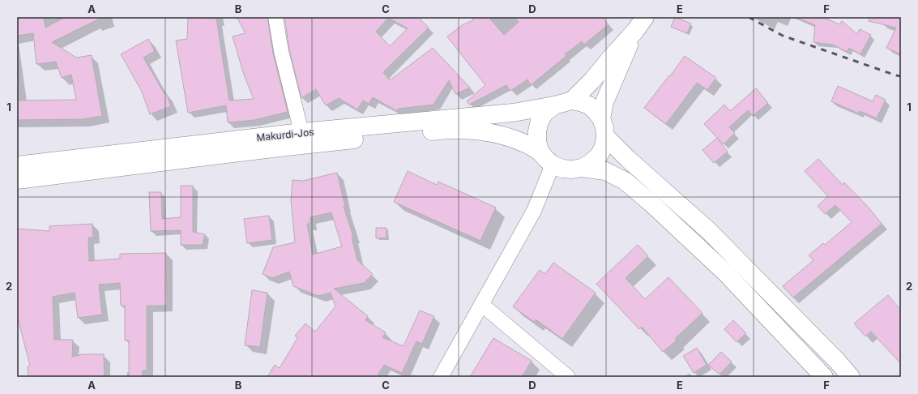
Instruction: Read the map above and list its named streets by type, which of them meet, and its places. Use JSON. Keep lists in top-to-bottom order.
{
  "streets": {
    "main road": ["Makurdi-Jos"]
  },
  "grid": {
    "columns": [
      "A",
      "B",
      "C",
      "D",
      "E",
      "F"
    ],
    "rows": ["1", "2"]
  }
}
